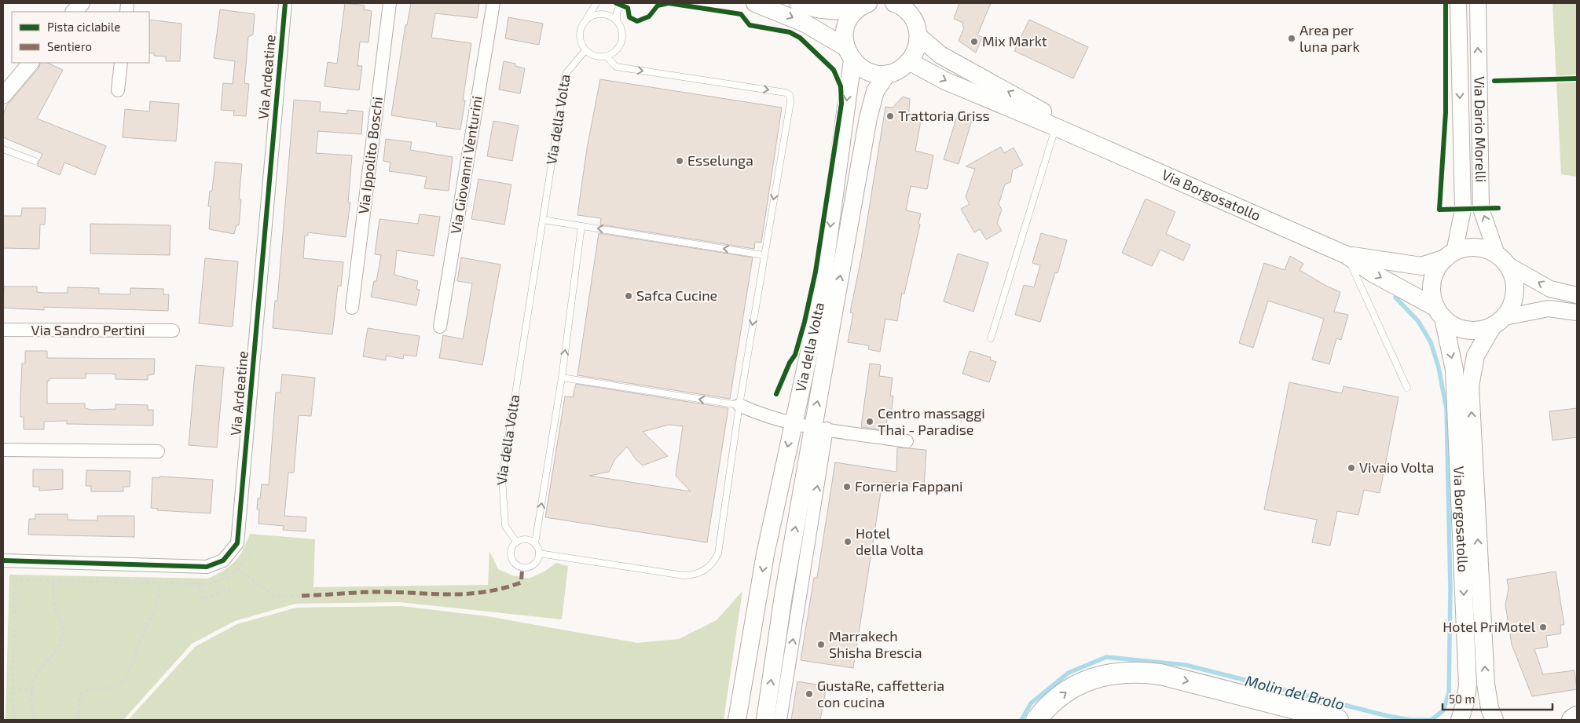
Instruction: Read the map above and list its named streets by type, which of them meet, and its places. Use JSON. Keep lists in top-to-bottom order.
{
  "streets": {
    "main road": ["Via della Volta", "Via Borgosatollo"],
    "street": [
      "Via Ardeatine",
      "Via Dario Morelli",
      "Via Ippolito Boschi",
      "Via Giovanni Venturini",
      "Via Sandro Pertini"
    ]
  },
  "crossings": [
    ["Via della Volta", "Via Borgosatollo"],
    ["Via Dario Morelli", "Via Borgosatollo"]
  ],
  "water": ["Molin del Brolo"],
  "places": [
    "Area per luna park",
    "Mix Markt",
    "Trattoria Griss",
    "Esselunga",
    "Safca Cucine",
    "Centro massaggi Thai - Paradise",
    "Vivaio Volta",
    "Forneria Fappani",
    "Hotel della Volta",
    "Hotel PriMotel",
    "Marrakech Shisha Brescia",
    "GustaRe, caffetteria con cucina"
  ],
  "legend": ["Pista ciclabile", "Sentiero"],
  "scale_bar": "50 m"
}
